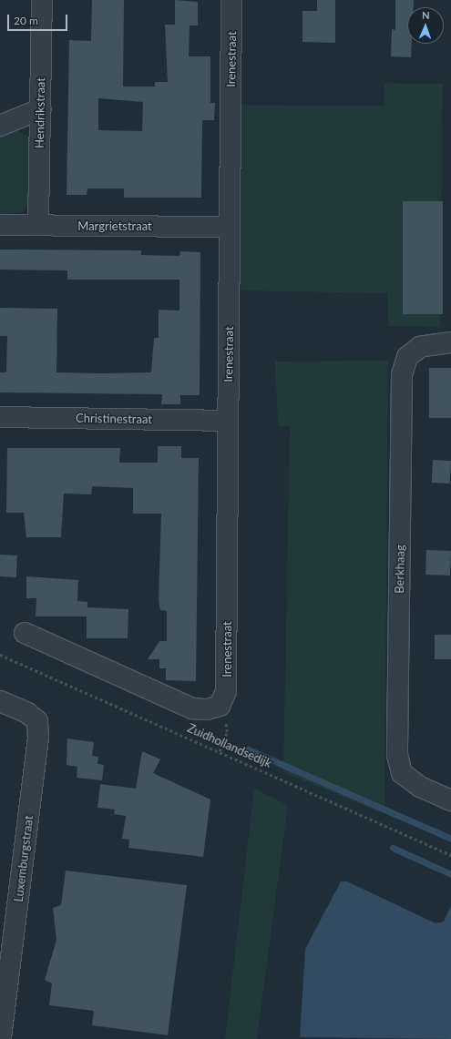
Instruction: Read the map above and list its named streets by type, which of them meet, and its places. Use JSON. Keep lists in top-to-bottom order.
{
  "streets": {
    "street": [
      "Irenestraat",
      "Hendrikstraat",
      "Margrietstraat",
      "Christinestraat",
      "Berkhaag",
      "Luxemburgstraat"
    ],
    "path": ["Zuidhollandsedijk"]
  },
  "crossings": [
    ["Irenestraat", "Margrietstraat"],
    ["Irenestraat", "Christinestraat"],
    ["Hendrikstraat", "Margrietstraat"]
  ],
  "scale_bar": "20 m",
  "north": "top"
}
